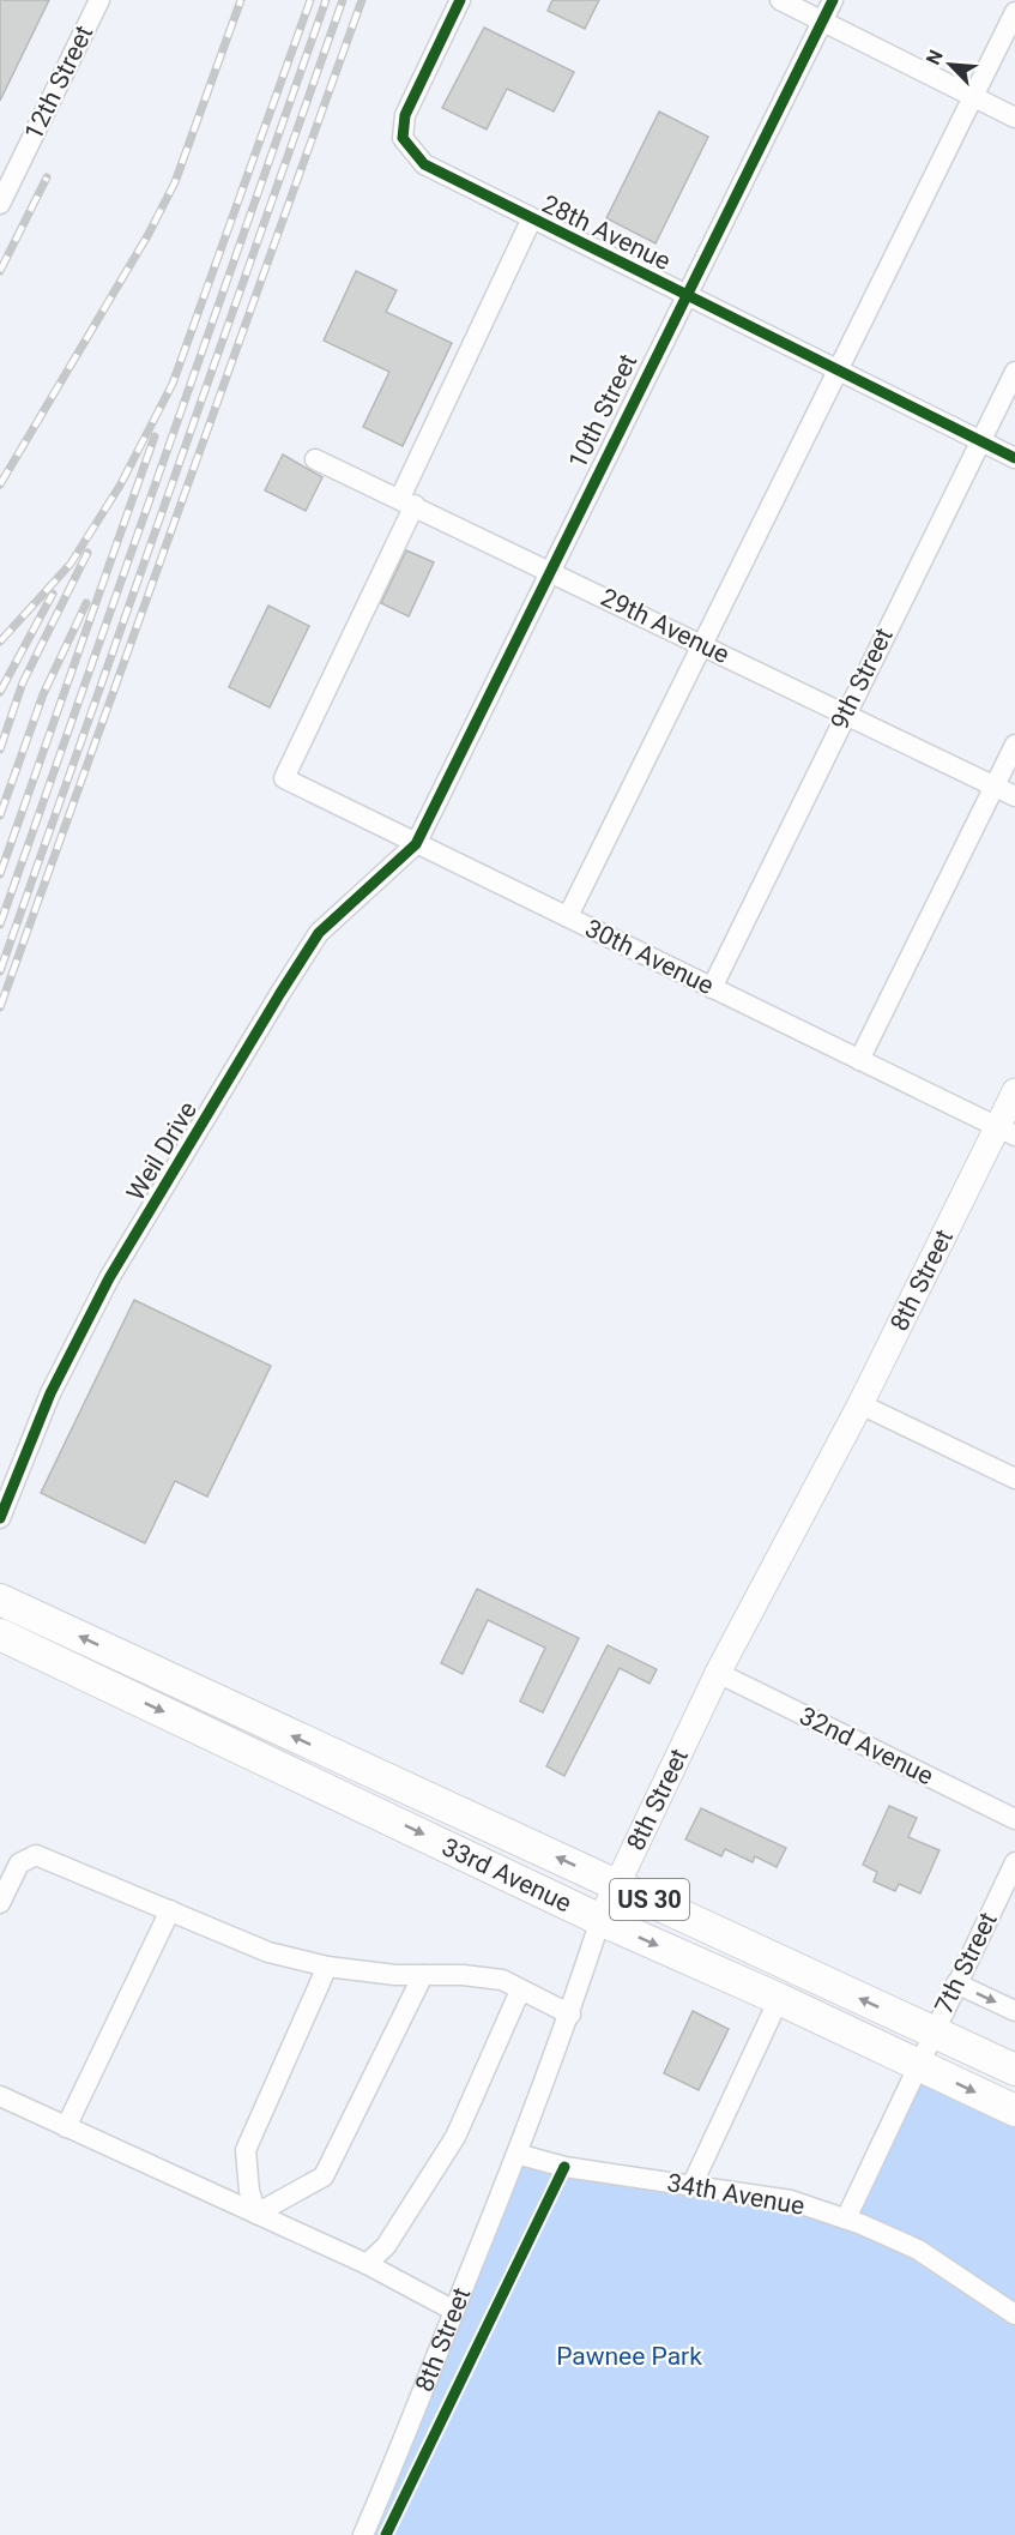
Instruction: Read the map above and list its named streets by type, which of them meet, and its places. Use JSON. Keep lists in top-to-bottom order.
{
  "streets": {
    "highway": ["33rd Avenue", "US 30"],
    "main road": ["8th Street"],
    "street": [
      "12th Street",
      "28th Avenue",
      "10th Street",
      "29th Avenue",
      "9th Street",
      "30th Avenue",
      "Weil Drive",
      "32nd Avenue",
      "7th Street",
      "34th Avenue"
    ]
  },
  "crossings": [
    ["28th Avenue", "10th Street"],
    ["28th Avenue", "9th Street"],
    ["10th Street", "29th Avenue"],
    ["10th Street", "30th Avenue"],
    ["10th Street", "Weil Drive"],
    ["29th Avenue", "9th Street"],
    ["29th Avenue", "30th Avenue"],
    ["9th Street", "30th Avenue"],
    ["30th Avenue", "Weil Drive"],
    ["30th Avenue", "8th Street"],
    ["8th Street", "32nd Avenue"],
    ["8th Street", "33rd Avenue"],
    ["8th Street", "34th Avenue"],
    ["33rd Avenue", "7th Street"],
    ["7th Street", "34th Avenue"]
  ],
  "parks": ["Pawnee Park"],
  "north": "top left"
}
